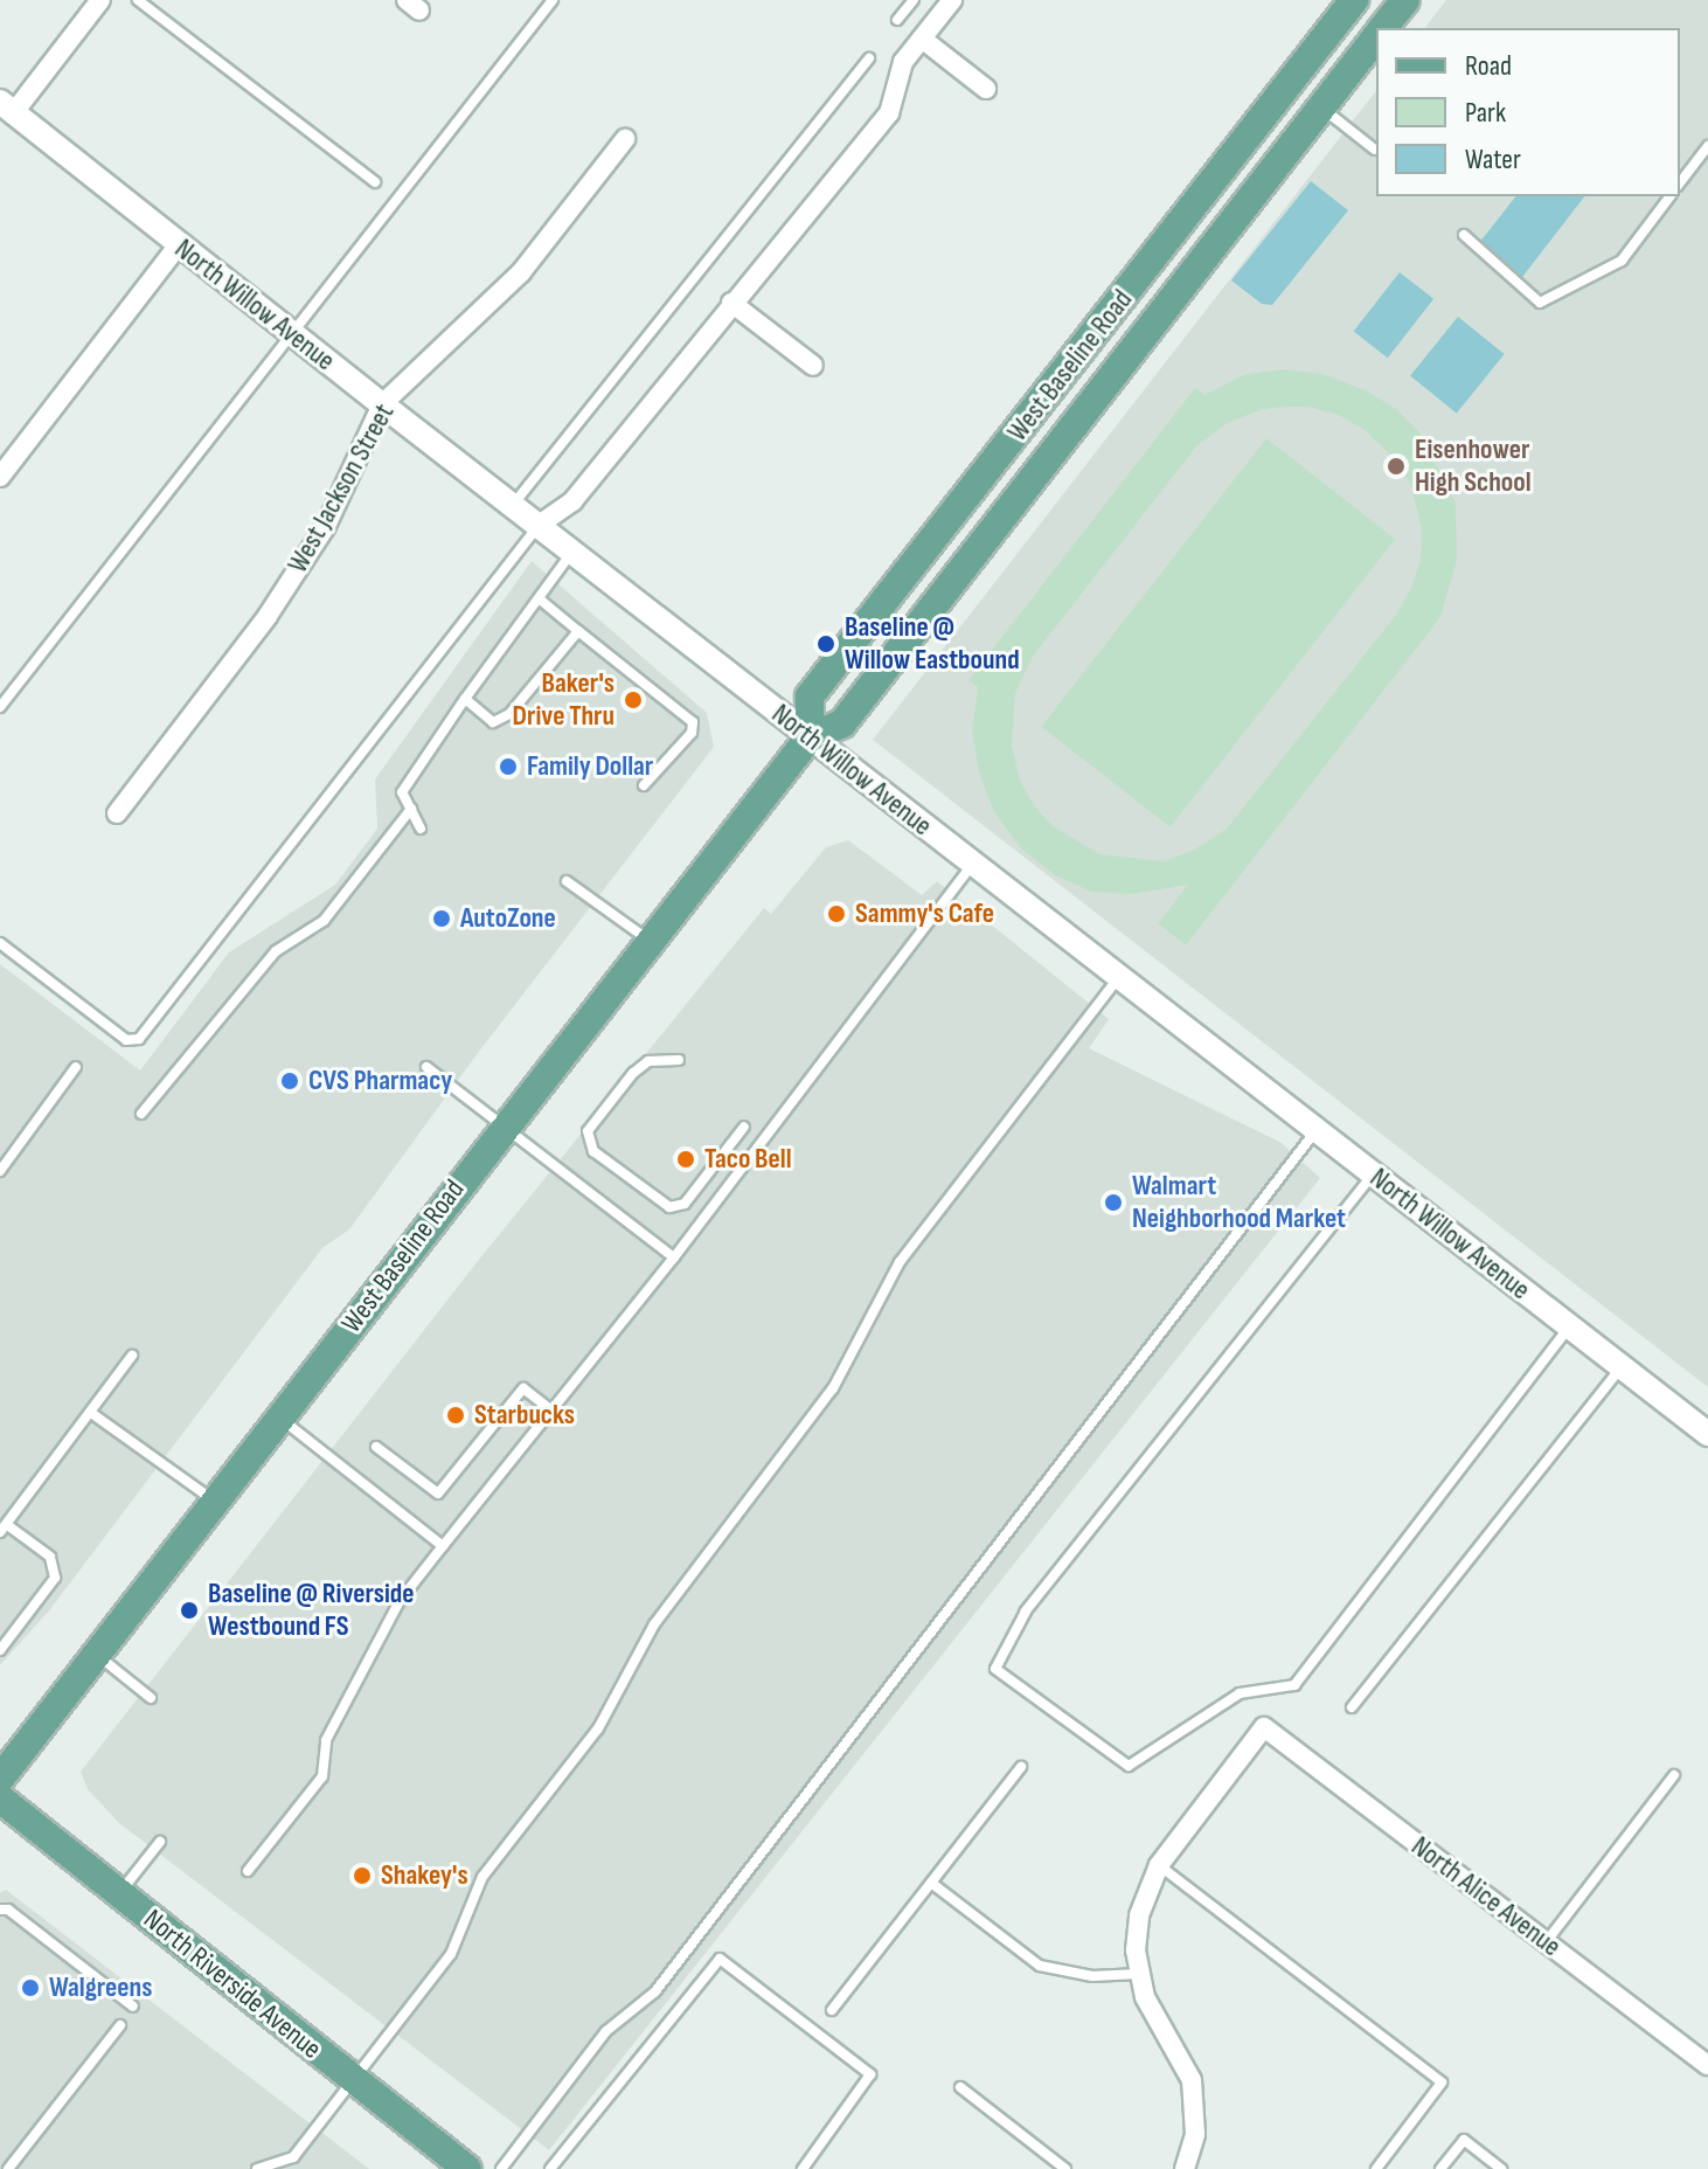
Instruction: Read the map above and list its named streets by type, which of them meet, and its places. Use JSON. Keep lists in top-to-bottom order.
{
  "streets": {
    "main road": ["West Baseline Road", "North Riverside Avenue"],
    "street": ["North Willow Avenue", "West Jackson Street", "North Alice Avenue"]
  },
  "crossings": [
    ["North Willow Avenue", "West Baseline Road"],
    ["North Willow Avenue", "West Jackson Street"]
  ],
  "places": [
    "Eisenhower High School",
    "Baseline @ Willow Eastbound",
    "Baker's Drive Thru",
    "Family Dollar",
    "Sammy's Cafe",
    "AutoZone",
    "CVS Pharmacy",
    "Taco Bell",
    "Walmart Neighborhood Market",
    "Starbucks",
    "Baseline @ Riverside Westbound FS",
    "Shakey's",
    "Walgreens"
  ],
  "legend": ["Road", "Park", "Water"]
}
